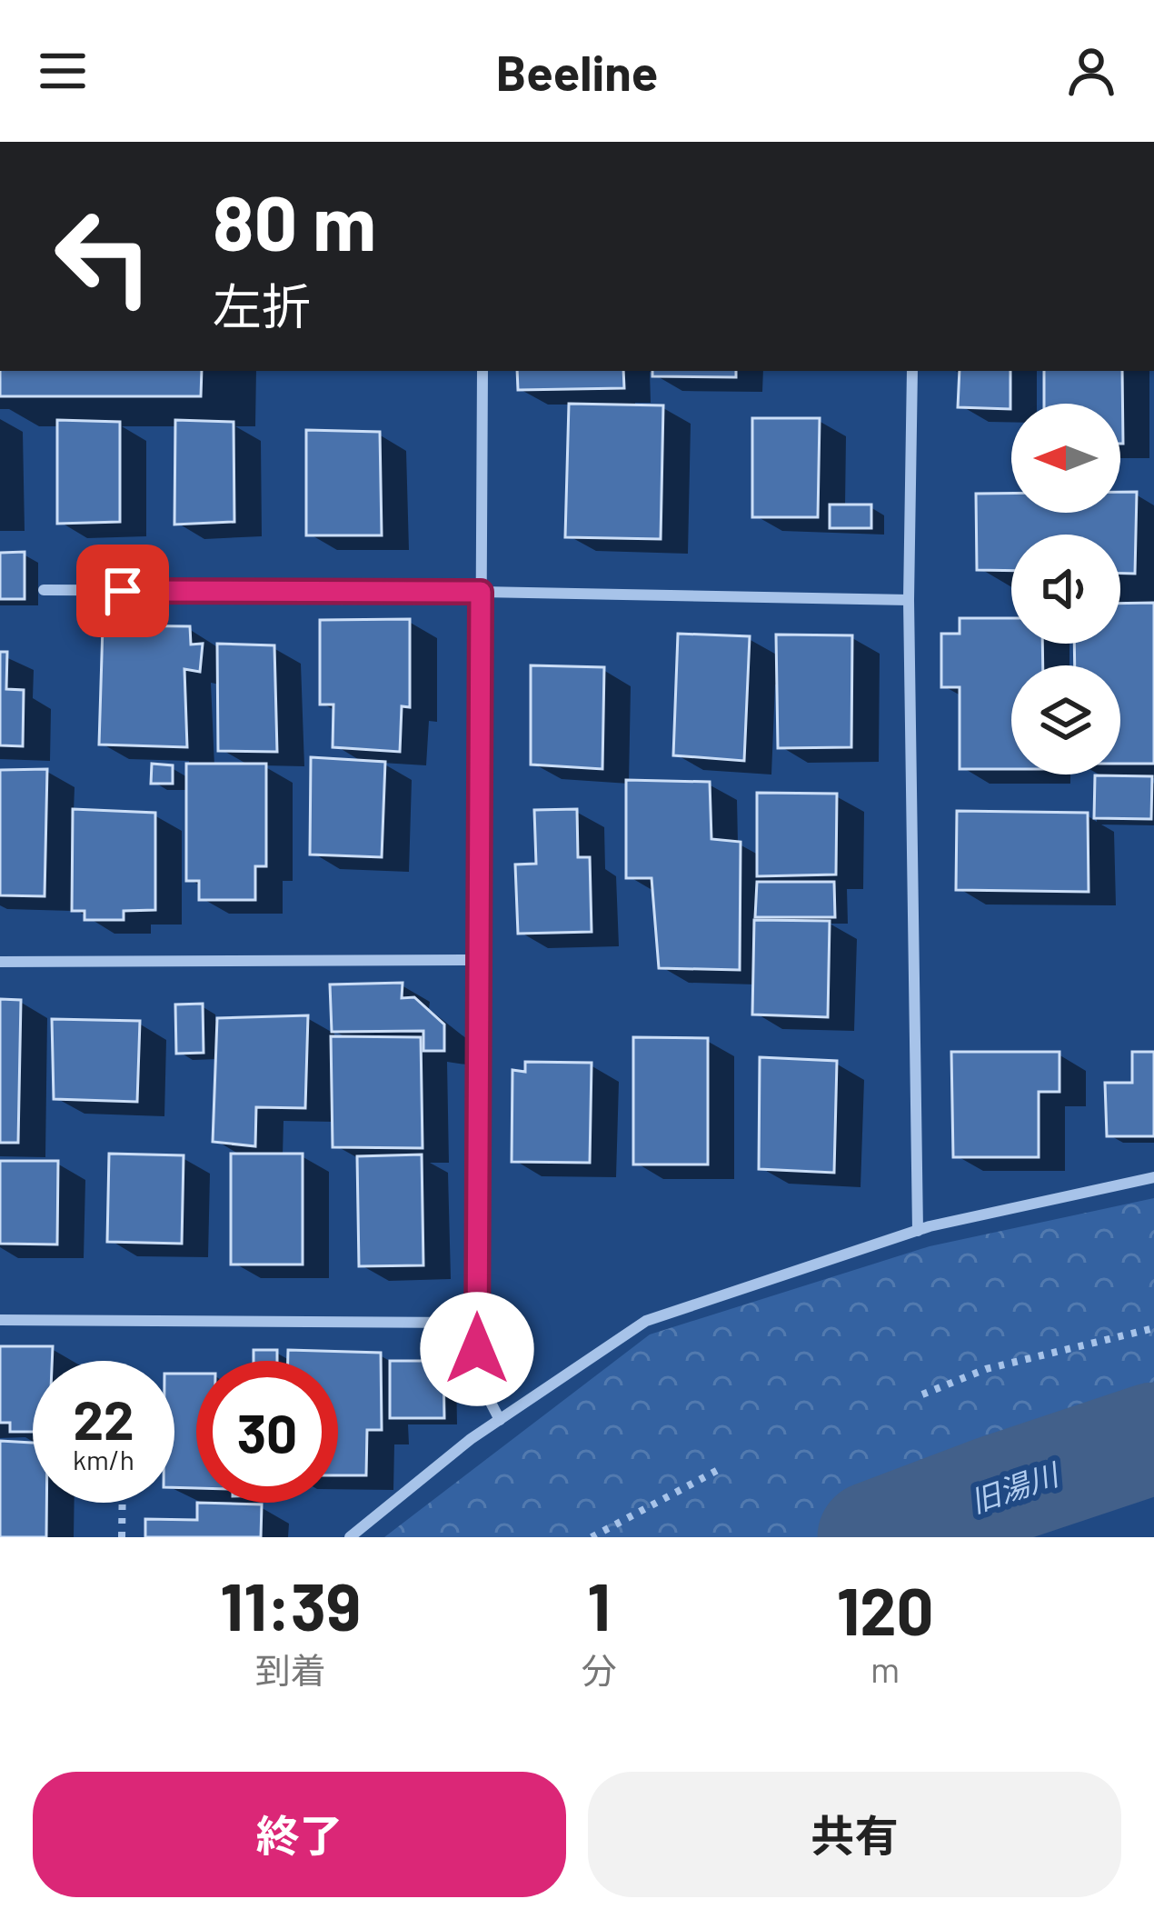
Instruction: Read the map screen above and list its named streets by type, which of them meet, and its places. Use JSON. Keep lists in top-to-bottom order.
{
  "water": ["旧湯川"],
  "north": "left",
  "page": {
    "header": "Beeline",
    "turn": ["80 m", "左折"],
    "speed": "22 km/h",
    "limit": "30",
    "eta": [
      "11:39",
      "到着",
      "1",
      "分",
      "120",
      "m"
    ],
    "buttons": ["終了", "共有"]
  }
}
